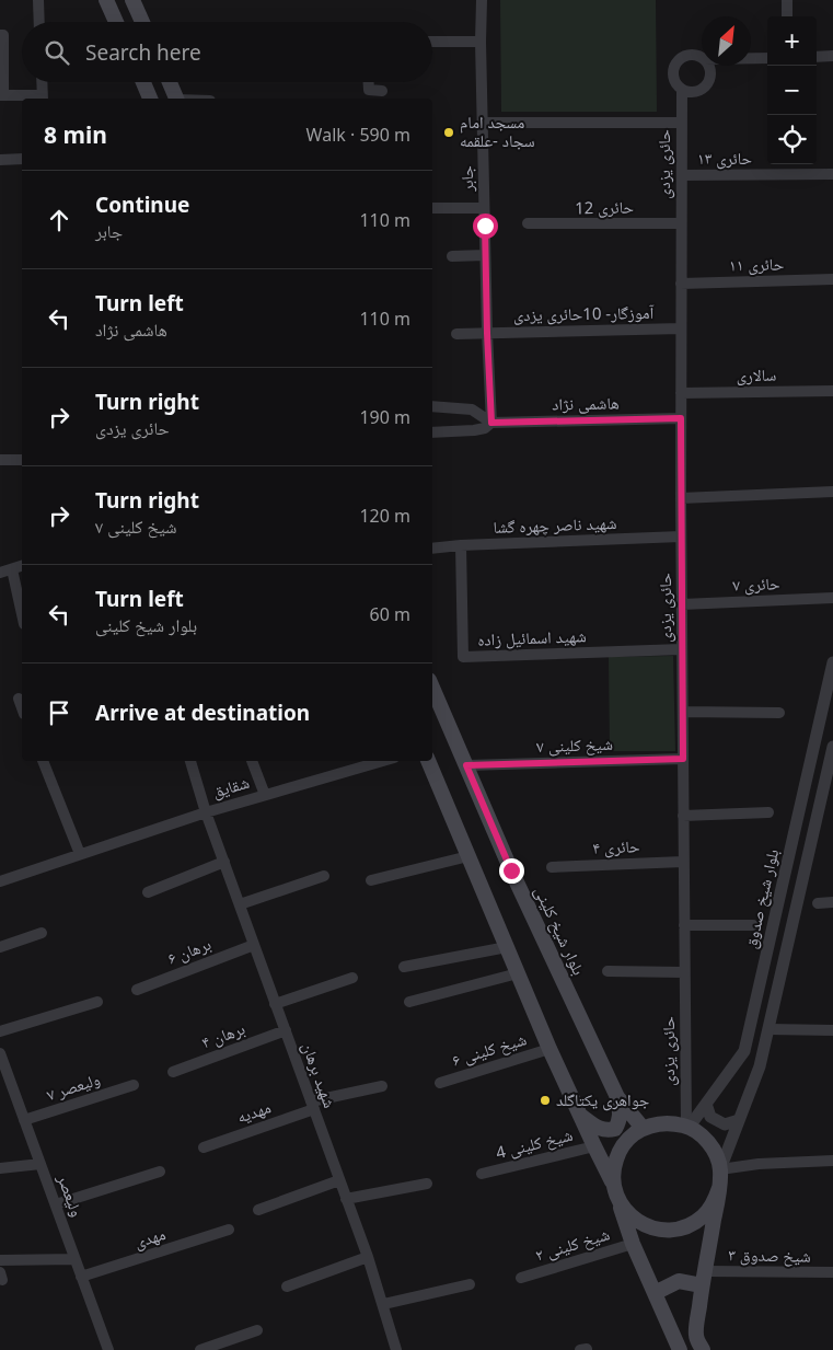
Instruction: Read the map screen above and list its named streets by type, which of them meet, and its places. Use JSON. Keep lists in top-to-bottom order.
{
  "streets": {
    "main road": ["بلوار شیخ کلینی"],
    "street": [
      "حائری ۱۳",
      "حائری یزدی",
      "جابر",
      "حائری 12",
      "حائری ۱۱",
      "آموزگار- 10حائری یزدی",
      "سالاری",
      "هاشمی نژاد",
      "شهید ناصر چهره گشا",
      "حائری ۷",
      "شهید اسمائیل زاده",
      "شیخ کلینی ۷",
      "شقایق",
      "حائری ۴",
      "بلوار شیخ صدوق",
      "برهان ۶",
      "برهان ۴",
      "شیخ کلینی ۶",
      "شهید برهان",
      "ولیعصر ۷",
      "مهدیه",
      "شیخ کلینی 4",
      "ولیعصر",
      "مهدی",
      "شیخ کلینی ۲",
      "شیخ صدوق ۳"
    ]
  },
  "crossings": [
    ["حائری ۱۳", "حائری یزدی"],
    ["حائری یزدی", "حائری 12"],
    ["حائری یزدی", "حائری ۱۱"],
    ["حائری یزدی", "آموزگار- 10حائری یزدی"],
    ["حائری یزدی", "سالاری"],
    ["حائری یزدی", "هاشمی نژاد"],
    ["حائری یزدی", "شهید ناصر چهره گشا"],
    ["حائری یزدی", "حائری ۷"],
    ["حائری یزدی", "شهید اسمائیل زاده"],
    ["حائری یزدی", "شیخ کلینی ۷"],
    ["حائری یزدی", "حائری ۴"],
    ["حائری یزدی", "بلوار شیخ صدوق"],
    ["حائری یزدی", "بلوار شیخ کلینی"],
    ["جابر", "آموزگار- 10حائری یزدی"],
    ["جابر", "هاشمی نژاد"],
    ["شهید ناصر چهره گشا", "شهید اسمائیل زاده"],
    ["شیخ کلینی ۷", "بلوار شیخ کلینی"],
    ["شقایق", "شهید برهان"],
    ["بلوار شیخ صدوق", "بلوار شیخ کلینی"],
    ["برهان ۶", "شهید برهان"],
    ["برهان ۴", "شهید برهان"],
    ["شهید برهان", "مهدیه"],
    ["ولیعصر ۷", "ولیعصر"],
    ["ولیعصر", "مهدی"]
  ],
  "places": ["مسجد امام سجاد -علقمه", "جواهری یکتاگلد"],
  "north": "top right",
  "page": {
    "map_buttons": ["+", "−"],
    "search": "Search here",
    "heading": ["8 min", "Walk · 590 m"],
    "list": [
      ["Continue", "جابر", "110 m"],
      ["Turn left", "هاشمی نژاد", "110 m"],
      ["Turn right", "حائری یزدی", "190 m"],
      ["Turn right", "شیخ کلینی ۷", "120 m"],
      ["Turn left", "بلوار شیخ کلینی", "60 m"],
      "Arrive at destination"
    ]
  }
}
